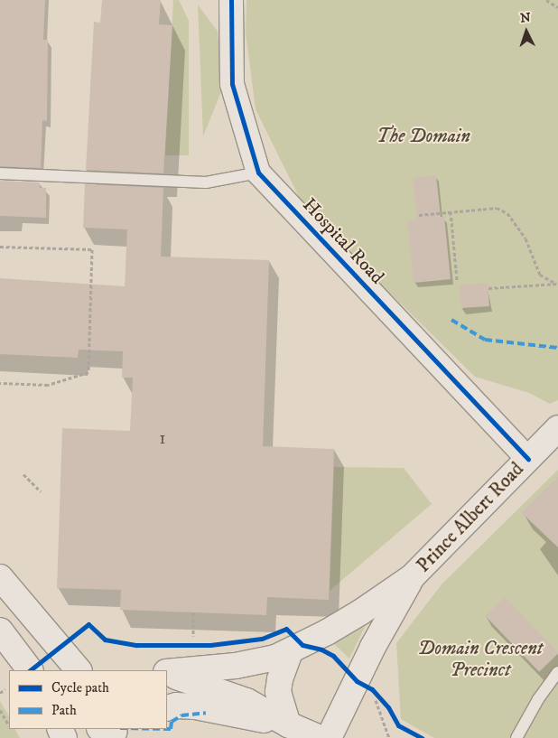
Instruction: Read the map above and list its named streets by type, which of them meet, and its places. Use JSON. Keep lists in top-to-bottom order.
{
  "streets": {
    "street": ["Hospital Road", "Prince Albert Road"]
  },
  "crossings": [
    ["Hospital Road", "Prince Albert Road"]
  ],
  "parks": ["The Domain", "Domain Crescent Precinct"],
  "house_numbers": ["1"],
  "legend": ["Cycle path", "Path"],
  "north": "top"
}
